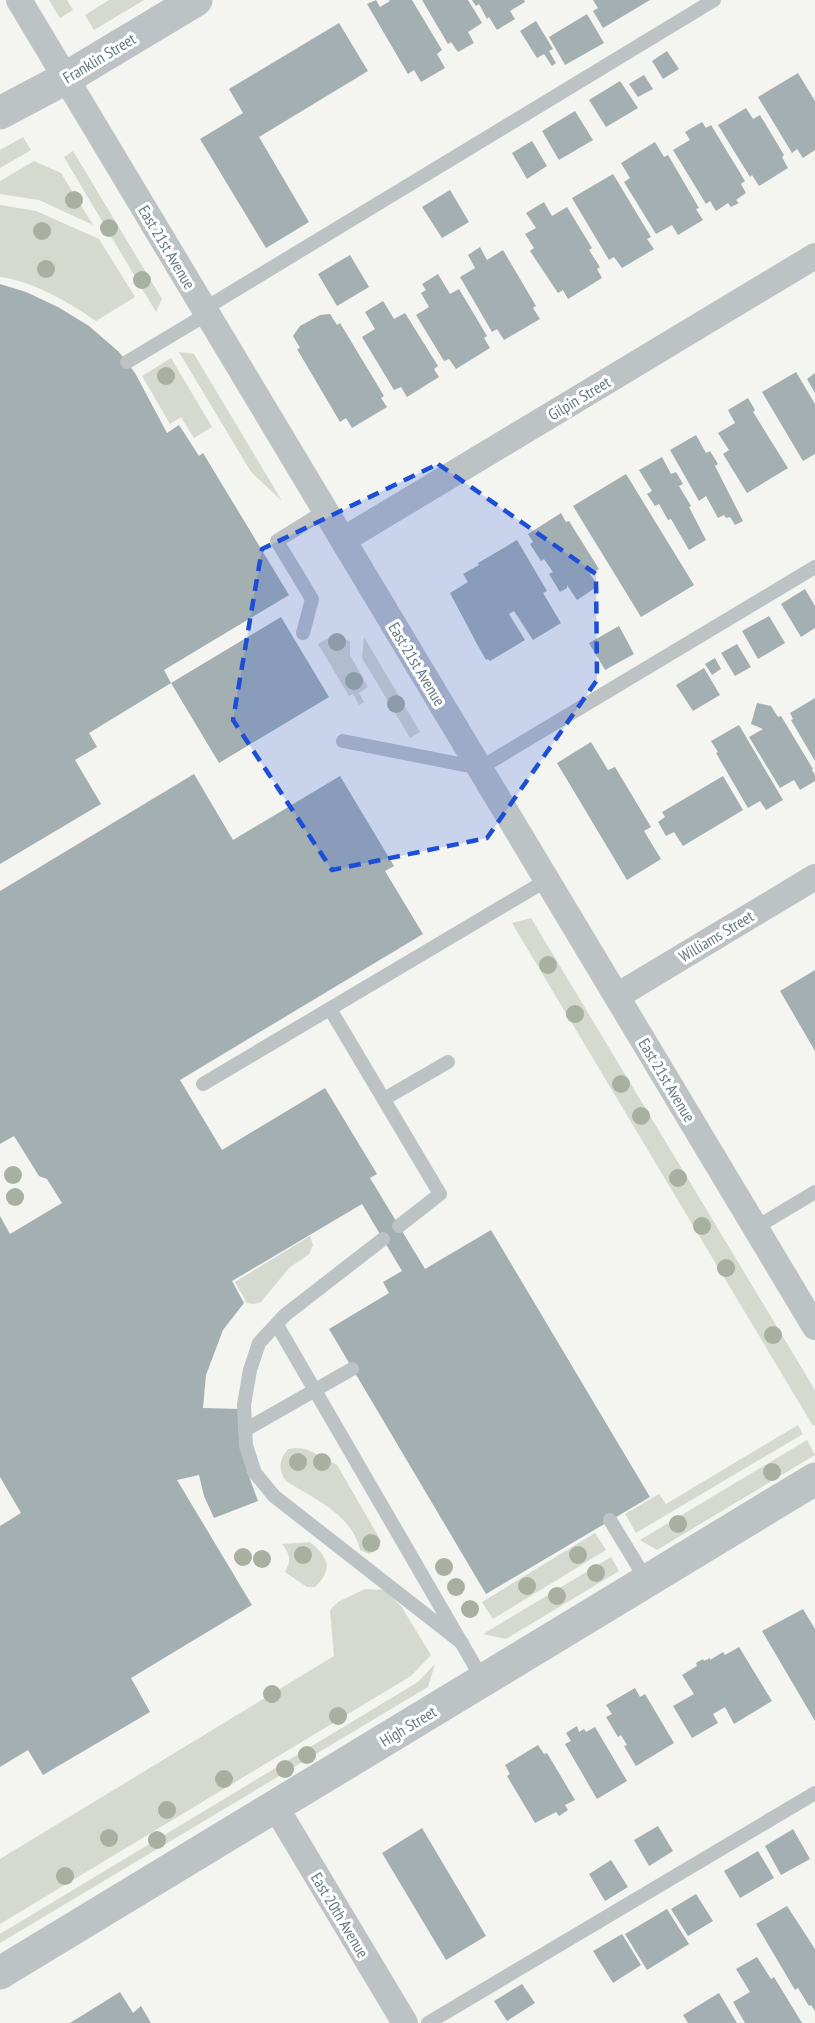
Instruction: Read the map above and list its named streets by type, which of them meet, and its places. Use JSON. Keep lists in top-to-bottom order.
{
  "streets": {
    "street": [
      "Franklin Street",
      "East 21st Avenue",
      "Gilpin Street",
      "Williams Street",
      "High Street",
      "East 20th Avenue"
    ]
  },
  "crossings": [
    ["Franklin Street", "East 21st Avenue"],
    ["East 21st Avenue", "Gilpin Street"],
    ["East 21st Avenue", "Williams Street"],
    ["High Street", "East 20th Avenue"]
  ]
}
